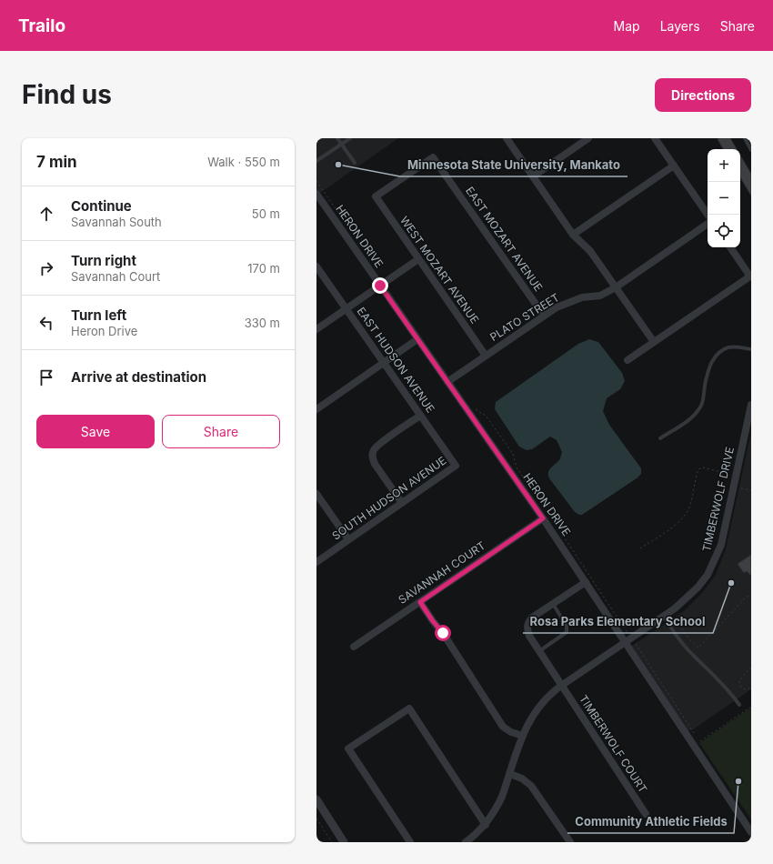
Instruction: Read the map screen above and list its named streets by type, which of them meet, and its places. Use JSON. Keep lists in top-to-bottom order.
{
  "streets": {
    "street": [
      "HERON DRIVE",
      "EAST MOZART AVENUE",
      "WEST MOZART AVENUE",
      "PLATO STREET",
      "EAST HUDSON AVENUE",
      "SOUTH HUDSON AVENUE",
      "TIMBERWOLF DRIVE",
      "SAVANNAH COURT",
      "TIMBERWOLF COURT"
    ]
  },
  "crossings": [
    ["HERON DRIVE", "PLATO STREET"],
    ["HERON DRIVE", "TIMBERWOLF DRIVE"],
    ["HERON DRIVE", "SAVANNAH COURT"],
    ["EAST MOZART AVENUE", "WEST MOZART AVENUE"],
    ["EAST MOZART AVENUE", "PLATO STREET"],
    ["WEST MOZART AVENUE", "PLATO STREET"],
    ["EAST HUDSON AVENUE", "SOUTH HUDSON AVENUE"],
    ["TIMBERWOLF DRIVE", "TIMBERWOLF COURT"]
  ],
  "places": ["Minnesota State University, Mankato", "Rosa Parks Elementary School", "Community Athletic Fields"],
  "page": {
    "header": "Trailo",
    "nav": ["Map", "Layers", "Share"],
    "buttons": [
      "Directions",
      ["Save", "Share"]
    ],
    "title": "Find us",
    "heading": ["7 min", "Walk · 550 m"],
    "map_buttons": ["+", "−"],
    "list": [
      ["Continue", "Savannah South", "50 m"],
      ["Turn right", "Savannah Court", "170 m"],
      ["Turn left", "Heron Drive", "330 m"],
      "Arrive at destination"
    ]
  }
}
